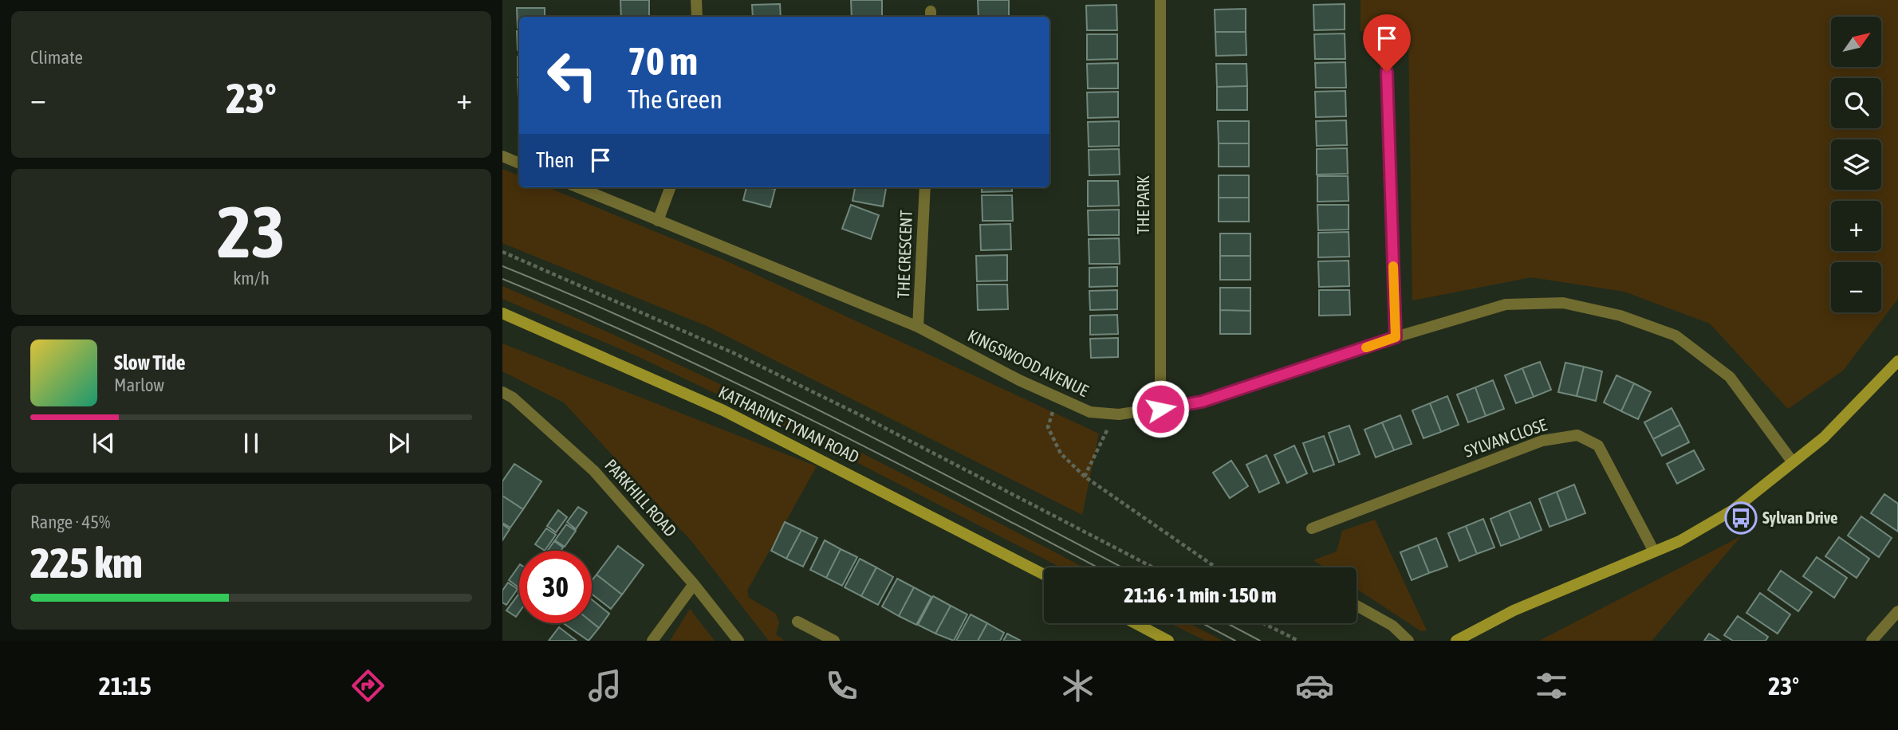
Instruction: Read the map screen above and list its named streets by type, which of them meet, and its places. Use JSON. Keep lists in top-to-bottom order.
{
  "streets": {
    "main road": ["KATHARINE TYNAN ROAD"],
    "street": [
      "THE PARK",
      "THE CRESCENT",
      "KINGSWOOD AVENUE",
      "SYLVAN CLOSE",
      "PARKHILL ROAD"
    ]
  },
  "crossings": [
    ["THE PARK", "KINGSWOOD AVENUE"],
    ["THE CRESCENT", "KINGSWOOD AVENUE"]
  ],
  "places": {
    "bus stop": ["Sylvan Drive"]
  },
  "north": "top right",
  "page": {
    "tile": [
      "Climate",
      ["23", "km/h"],
      ["Range · 45%", "225 km"]
    ],
    "map_buttons": ["+", "−"],
    "turn": ["70 m", "The Green"],
    "heat": ["−", "23°", "+"],
    "then": "Then",
    "song": ["Slow Tide", "Marlow"],
    "limit": "30",
    "trip": "21:16 · 1 min · 150 m",
    "tabs": ["21:15", "23°"]
  }
}
